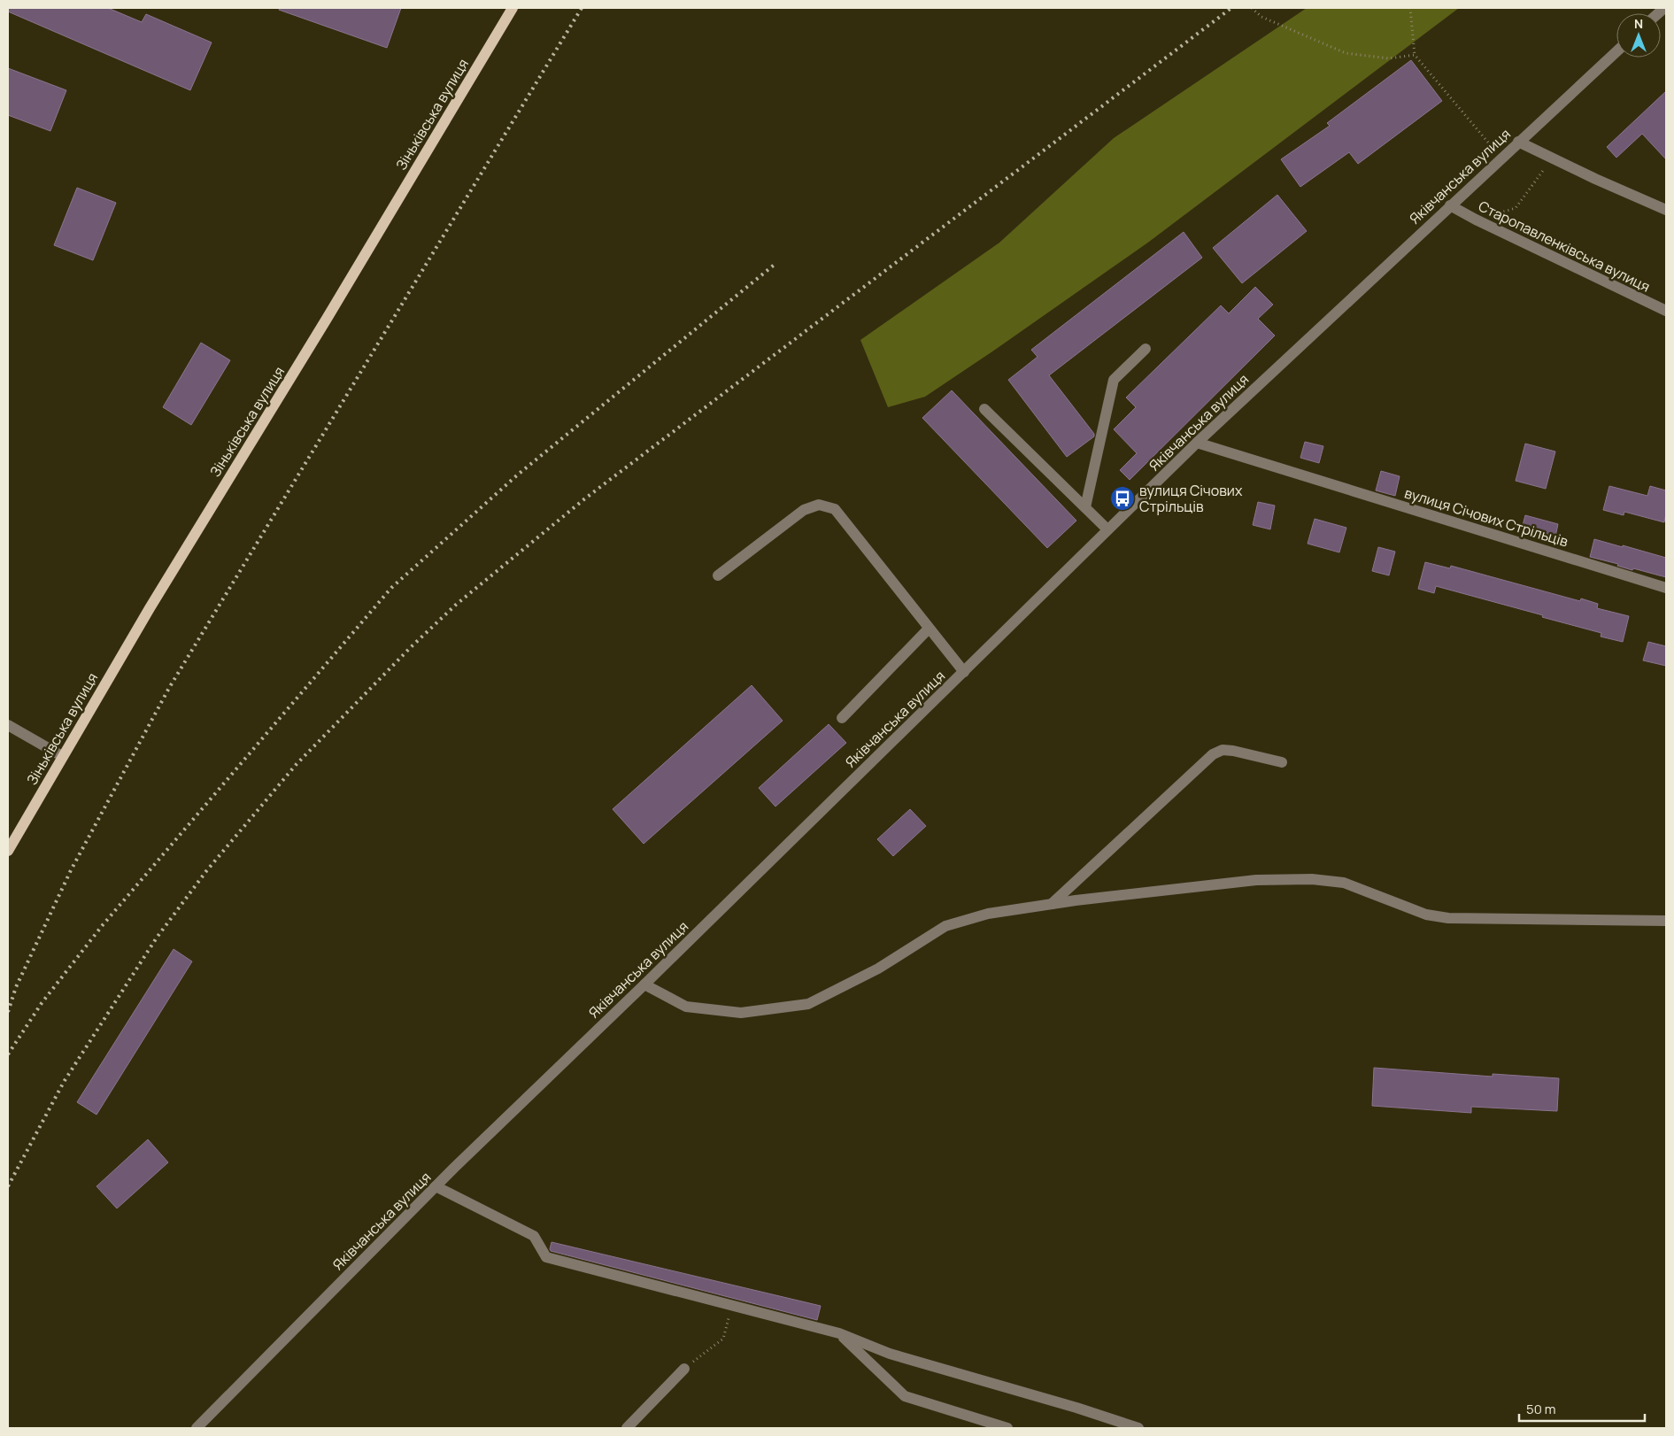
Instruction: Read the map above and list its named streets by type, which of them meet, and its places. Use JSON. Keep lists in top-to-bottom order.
{
  "streets": {
    "main road": ["Зіньківська вулиця"],
    "street": ["Яківчанська вулиця", "Старопавленківська вулиця", "вулиця Січових Стрільців"]
  },
  "crossings": [
    ["Яківчанська вулиця", "Старопавленківська вулиця"],
    ["Яківчанська вулиця", "вулиця Січових Стрільців"]
  ],
  "places": {
    "bus stop": ["вулиця Січових Стрільців"]
  },
  "scale_bar": "50 m",
  "north": "top"
}
